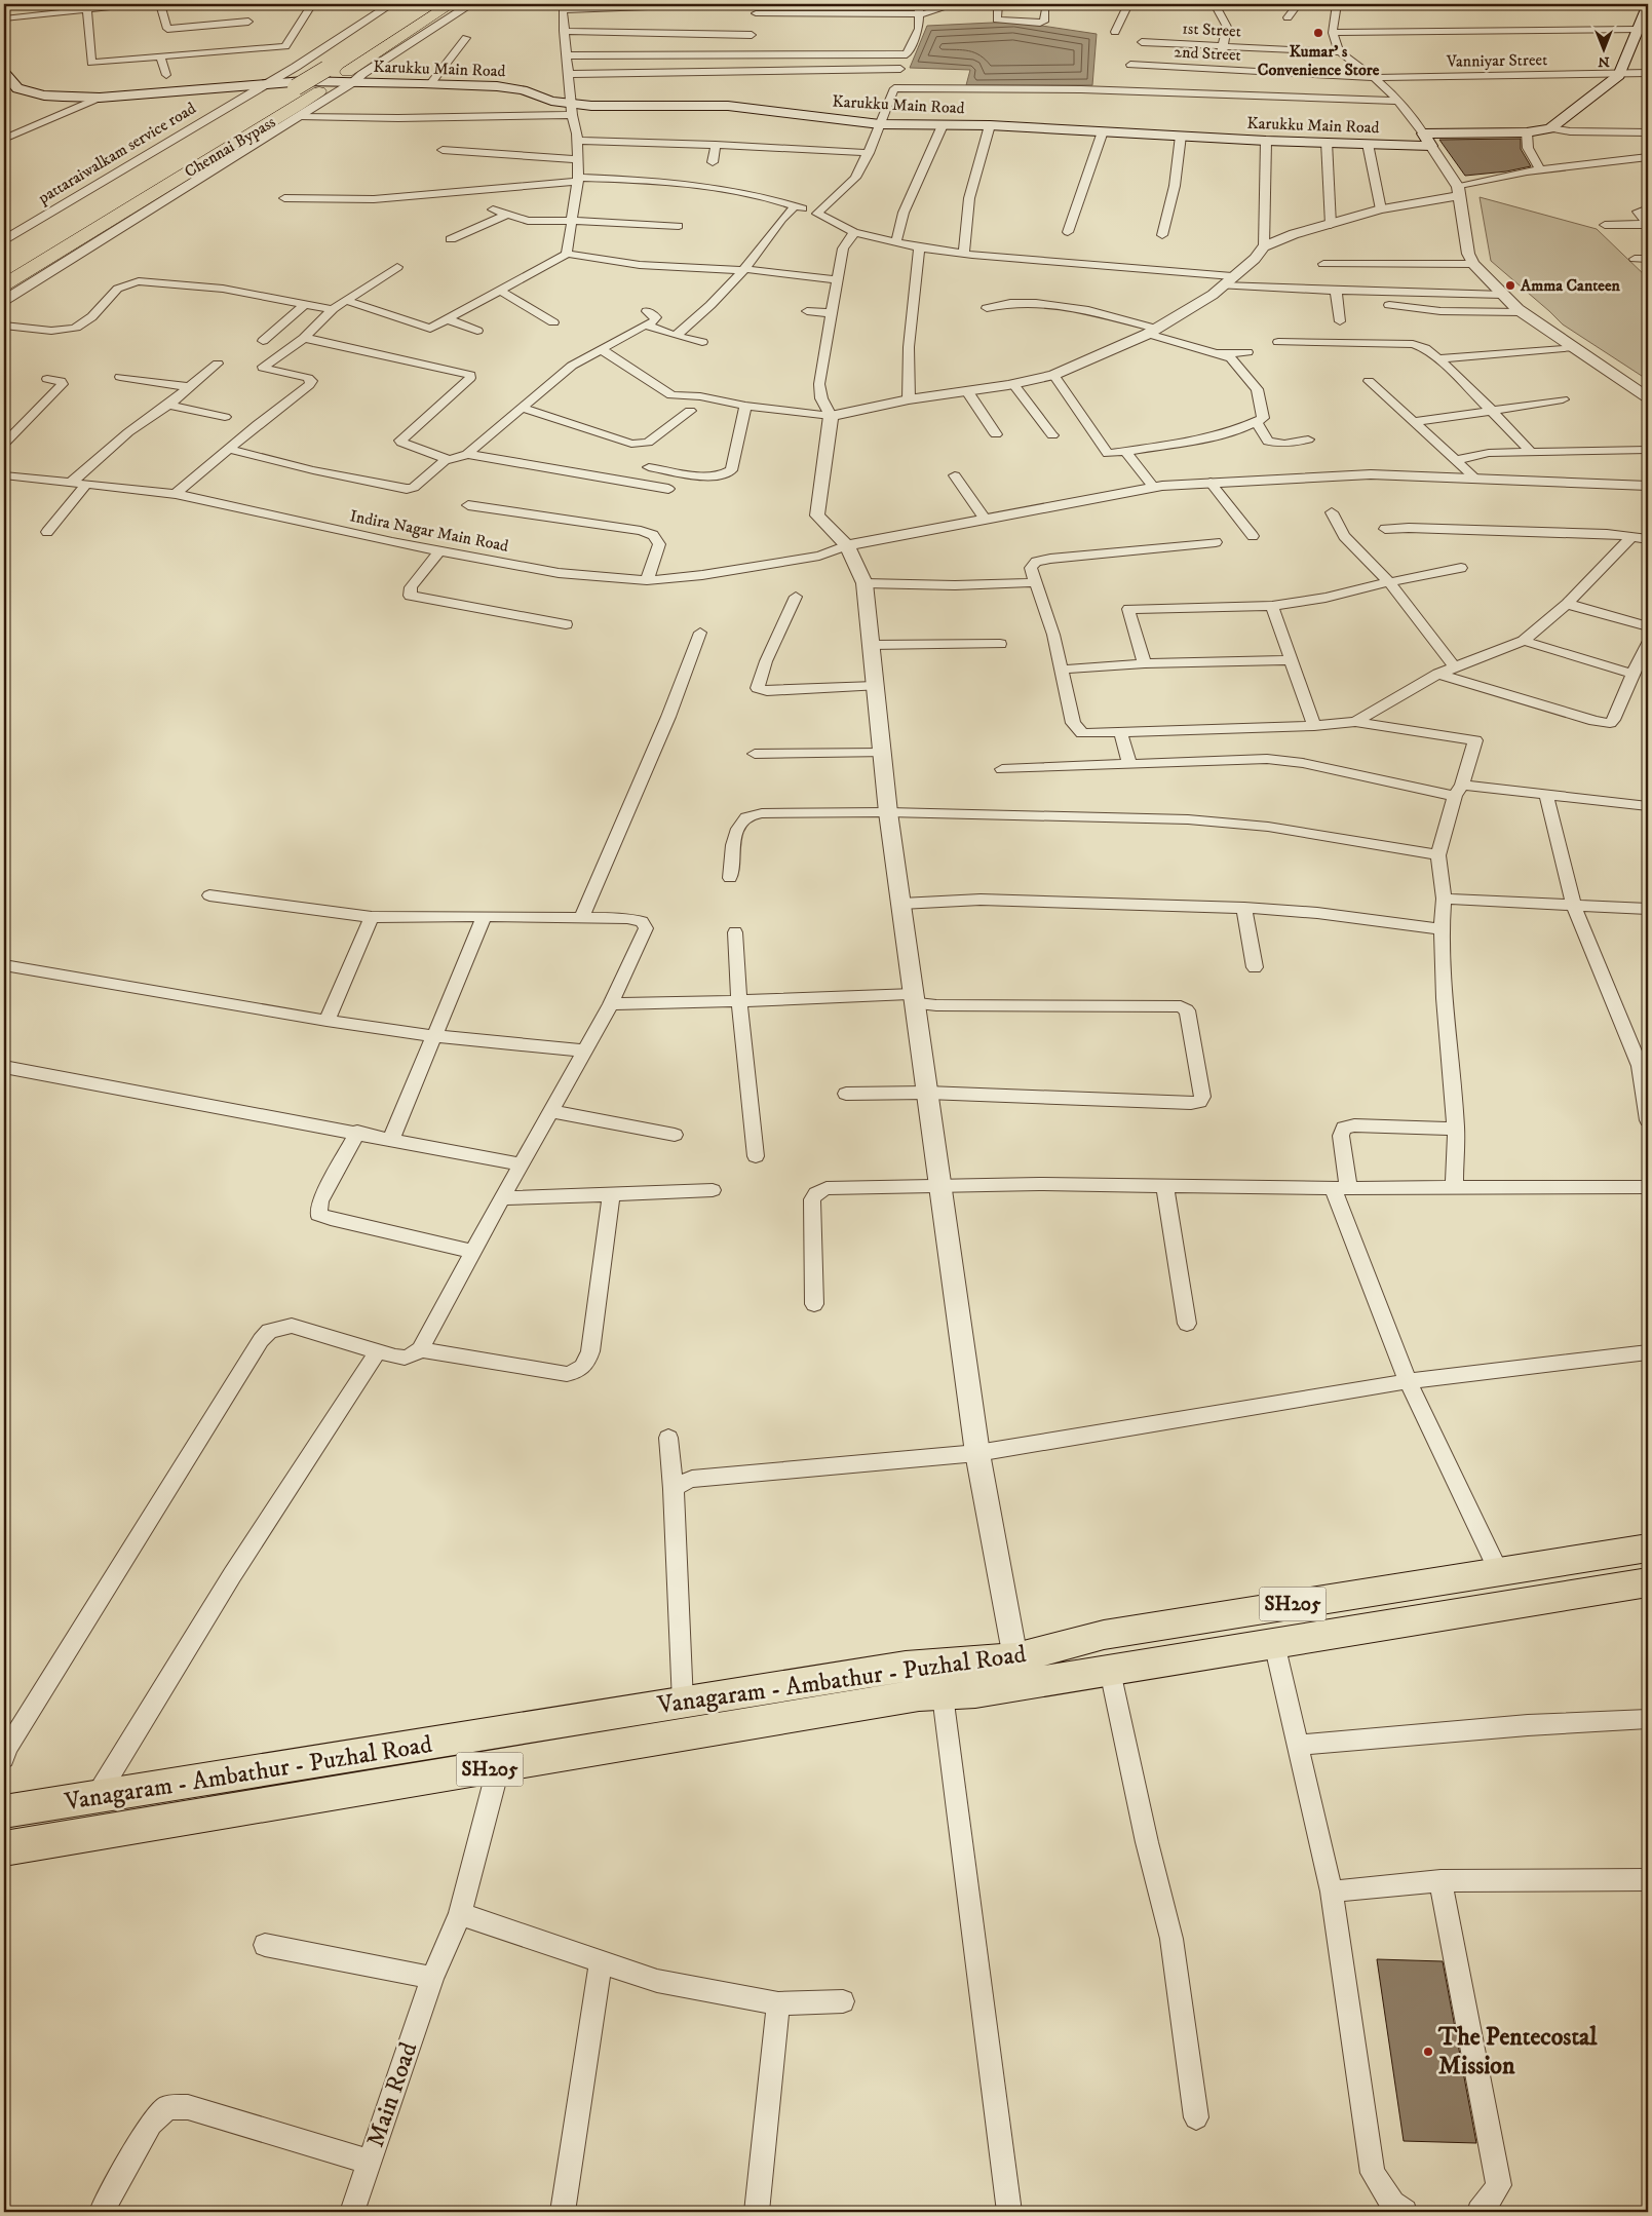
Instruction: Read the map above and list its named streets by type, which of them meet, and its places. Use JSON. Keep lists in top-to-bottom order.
{
  "streets": {
    "highway": ["Chennai Bypass"],
    "main road": ["Karukku Main Road", "SH205", "Vanagaram - Ambathur - Puzhal Road"],
    "street": [
      "1st Street",
      "2nd Street",
      "Vanniyar Street",
      "pattaraiwalkam service road",
      "Indira Nagar Main Road",
      "Main Road"
    ]
  },
  "crossings": [
    ["2nd Street", "Vanniyar Street"],
    ["Karukku Main Road", "Chennai Bypass"],
    ["Karukku Main Road", "pattaraiwalkam service road"],
    ["Vanagaram - Ambathur - Puzhal Road", "Main Road"]
  ],
  "places": ["Kumar' s Convenience Store", "Amma Canteen", "The Pentecostal Mission"],
  "north": "bottom"
}
